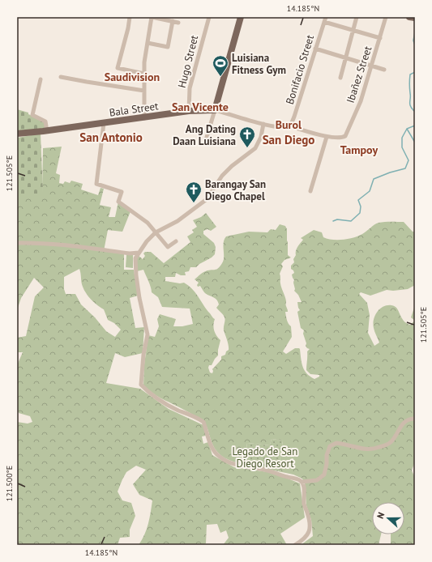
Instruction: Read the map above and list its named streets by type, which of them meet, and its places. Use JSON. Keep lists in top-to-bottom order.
{
  "streets": {
    "main road": ["Bala Street"],
    "street": ["Hugo Street", "Bonifacio Street", "Ibañez Street"]
  },
  "crossings": [
    ["Hugo Street", "Bala Street"],
    ["Bonifacio Street", "Bala Street"],
    ["Ibañez Street", "Bala Street"]
  ],
  "districts": [
    "Saudivision",
    "San Vicente",
    "Burol",
    "San Antonio",
    "San Diego",
    "Tampoy"
  ],
  "parks": ["Legado de San Diego Resort"],
  "places": {
    "sports": ["Luisiana Fitness Gym"],
    "church": ["Ang Dating Daan Luisiana", "Barangay San Diego Chapel"]
  },
  "north": "left",
  "coordinates": ["14.185°N", "121.505°E", "121.500°E"]
}
